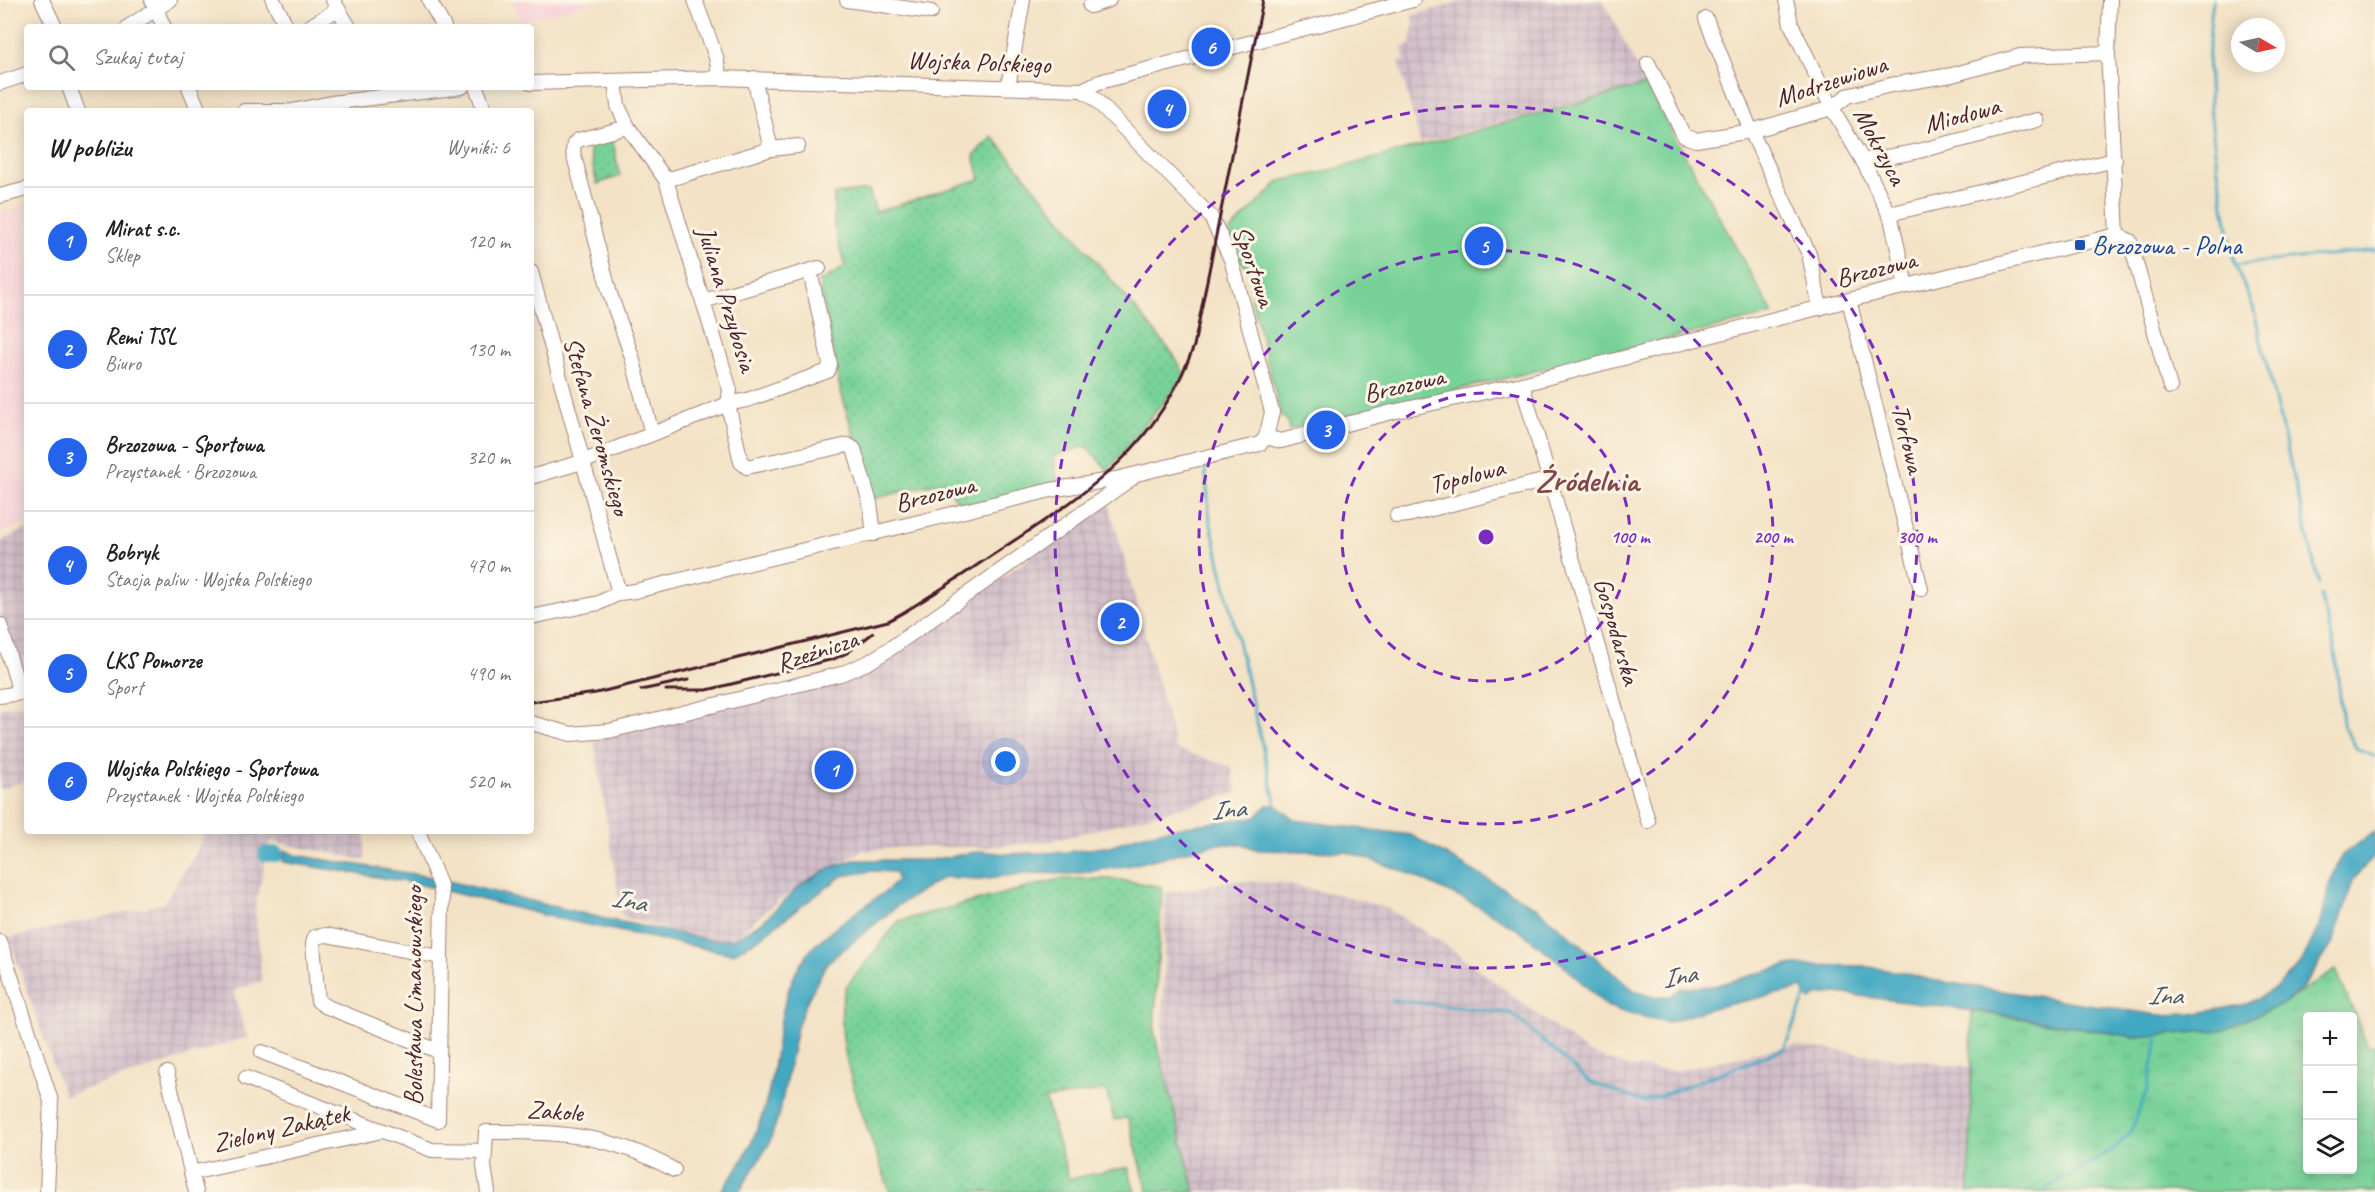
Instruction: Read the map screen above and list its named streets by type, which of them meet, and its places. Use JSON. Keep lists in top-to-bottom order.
{
  "streets": {
    "street": [
      "Wojska Polskiego",
      "Modrzewiowa",
      "Miodowa",
      "Mokrzyca",
      "Sportowa",
      "Brzozowa",
      "Juliana Przybosia",
      "Stefana Żeromskiego",
      "Torfowa",
      "Topolowa",
      "Gospodarska",
      "Rzeźnicza",
      "Bolesława Limanowskiego",
      "Zakole",
      "Zielony Zakątek"
    ]
  },
  "crossings": [
    ["Wojska Polskiego", "Sportowa"],
    ["Wojska Polskiego", "Juliana Przybosia"],
    ["Modrzewiowa", "Mokrzyca"],
    ["Miodowa", "Mokrzyca"],
    ["Mokrzyca", "Brzozowa"],
    ["Sportowa", "Brzozowa"],
    ["Brzozowa", "Juliana Przybosia"],
    ["Brzozowa", "Stefana Żeromskiego"],
    ["Brzozowa", "Torfowa"],
    ["Brzozowa", "Gospodarska"],
    ["Brzozowa", "Rzeźnicza"],
    ["Topolowa", "Gospodarska"],
    ["Zakole", "Zielony Zakątek"]
  ],
  "districts": ["Źródelnia"],
  "water": ["Ina"],
  "places": {
    "transit": ["Brzozowa - Polna"]
  },
  "north": "right",
  "page": {
    "search": "Szukaj tutaj",
    "pins": [
      "6",
      "4",
      "5",
      "3",
      "2",
      "1"
    ],
    "heading": ["W pobliżu", "Wyniki: 6"],
    "list": [
      {
        "mark": "1",
        "name": "Mirat s.c.",
        "note": "Sklep",
        "value": "120 m"
      },
      {
        "mark": "2",
        "name": "Remi TSL",
        "note": "Biuro",
        "value": "130 m"
      },
      {
        "mark": "3",
        "name": "Brzozowa - Sportowa",
        "note": "Przystanek · Brzozowa",
        "value": "320 m"
      },
      {
        "mark": "4",
        "name": "Bobryk",
        "note": "Stacja paliw · Wojska Polskiego",
        "value": "470 m"
      },
      {
        "mark": "5",
        "name": "LKS Pomorze",
        "note": "Sport",
        "value": "490 m"
      },
      {
        "mark": "6",
        "name": "Wojska Polskiego - Sportowa",
        "note": "Przystanek · Wojska Polskiego",
        "value": "520 m"
      }
    ],
    "map_buttons": ["+", "−"]
  },
  "rings": ["100 m", "200 m", "300 m"]
}
